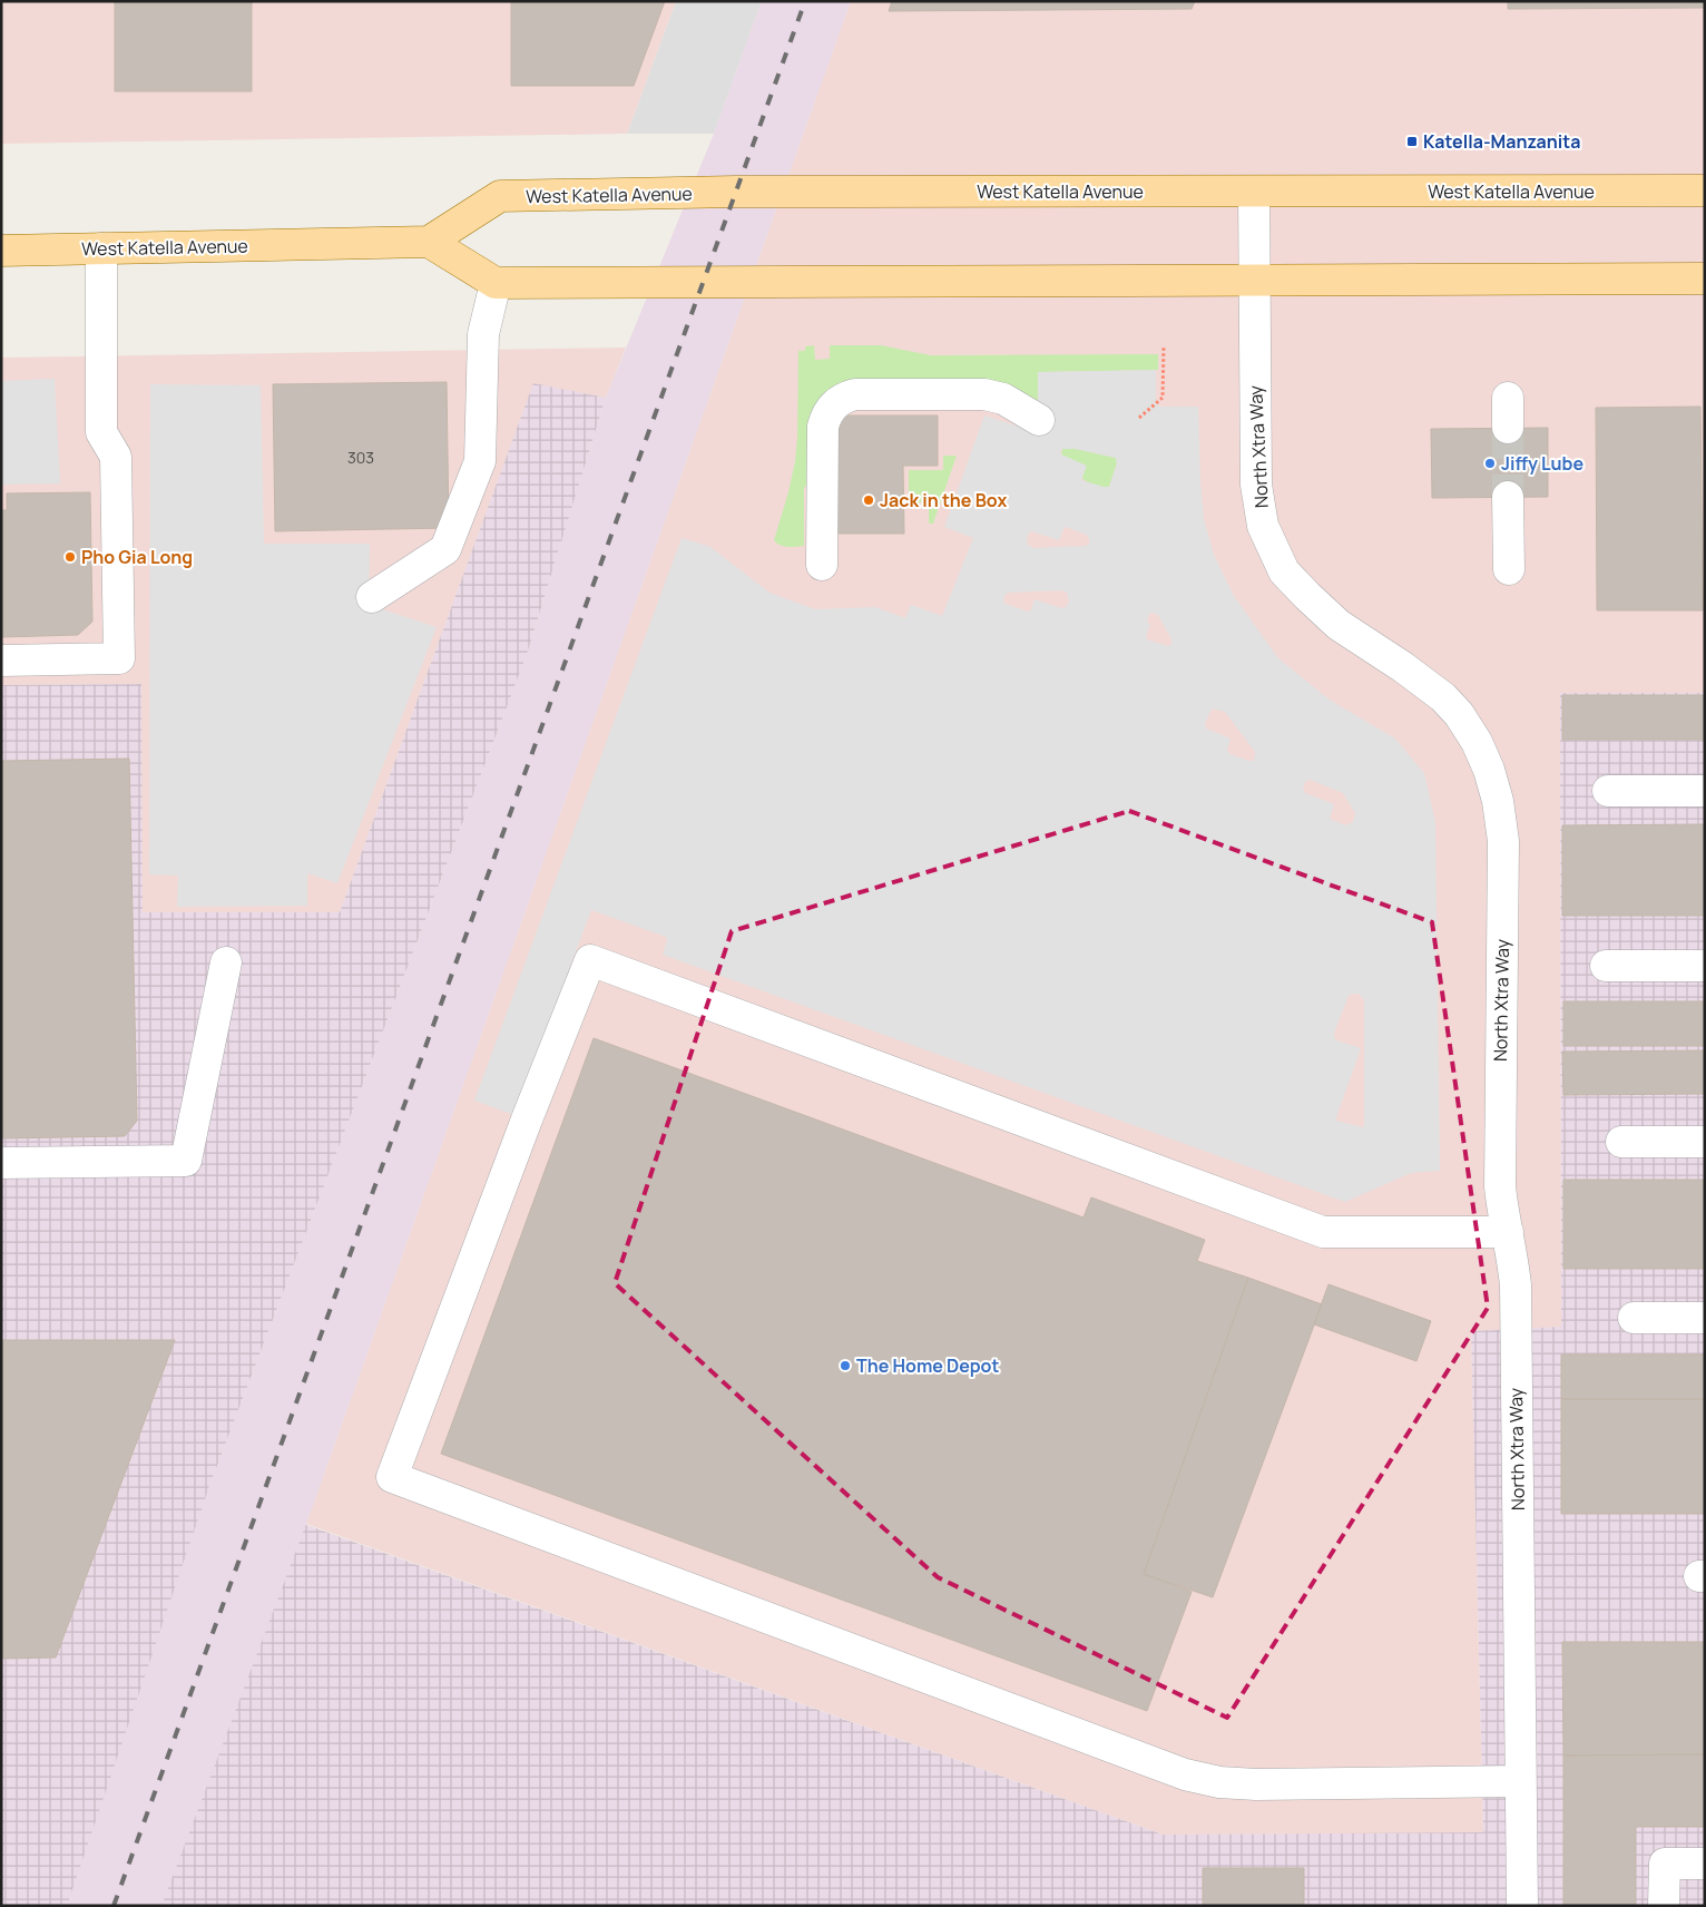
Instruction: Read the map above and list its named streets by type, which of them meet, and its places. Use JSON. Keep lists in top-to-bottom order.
{
  "streets": {
    "main road": ["West Katella Avenue"],
    "street": ["North Xtra Way"]
  },
  "crossings": [
    ["West Katella Avenue", "North Xtra Way"]
  ],
  "places": {
    "transit": ["Katella-Manzanita"],
    "other": [
      "Jiffy Lube",
      "Jack in the Box",
      "Pho Gia Long",
      "The Home Depot"
    ]
  },
  "house_numbers": ["303"]
}
